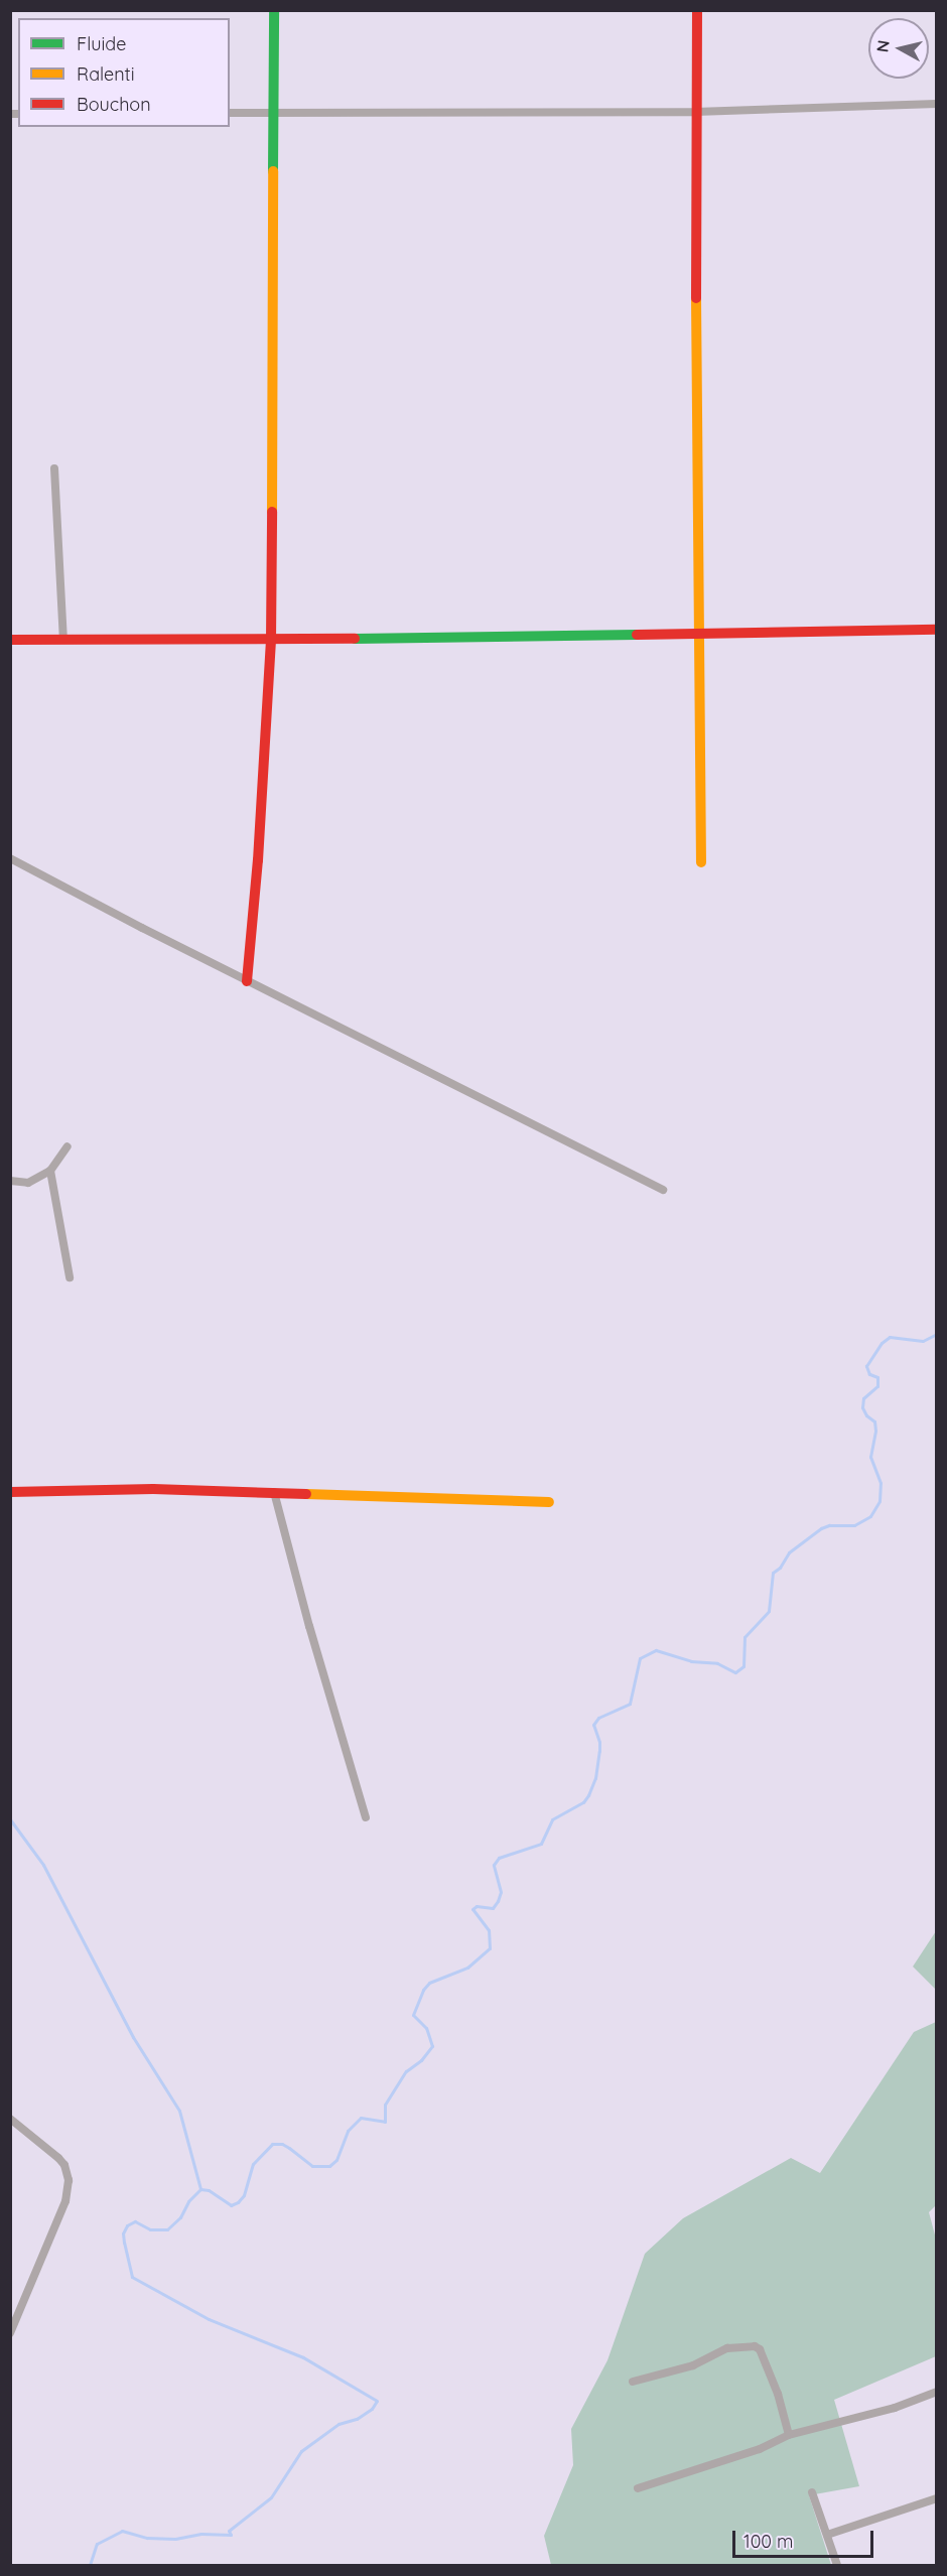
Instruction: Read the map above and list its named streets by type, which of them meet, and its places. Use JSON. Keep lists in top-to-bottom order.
{
  "legend": ["Fluide", "Ralenti", "Bouchon"],
  "scale_bar": "100 m",
  "north": "left"
}
